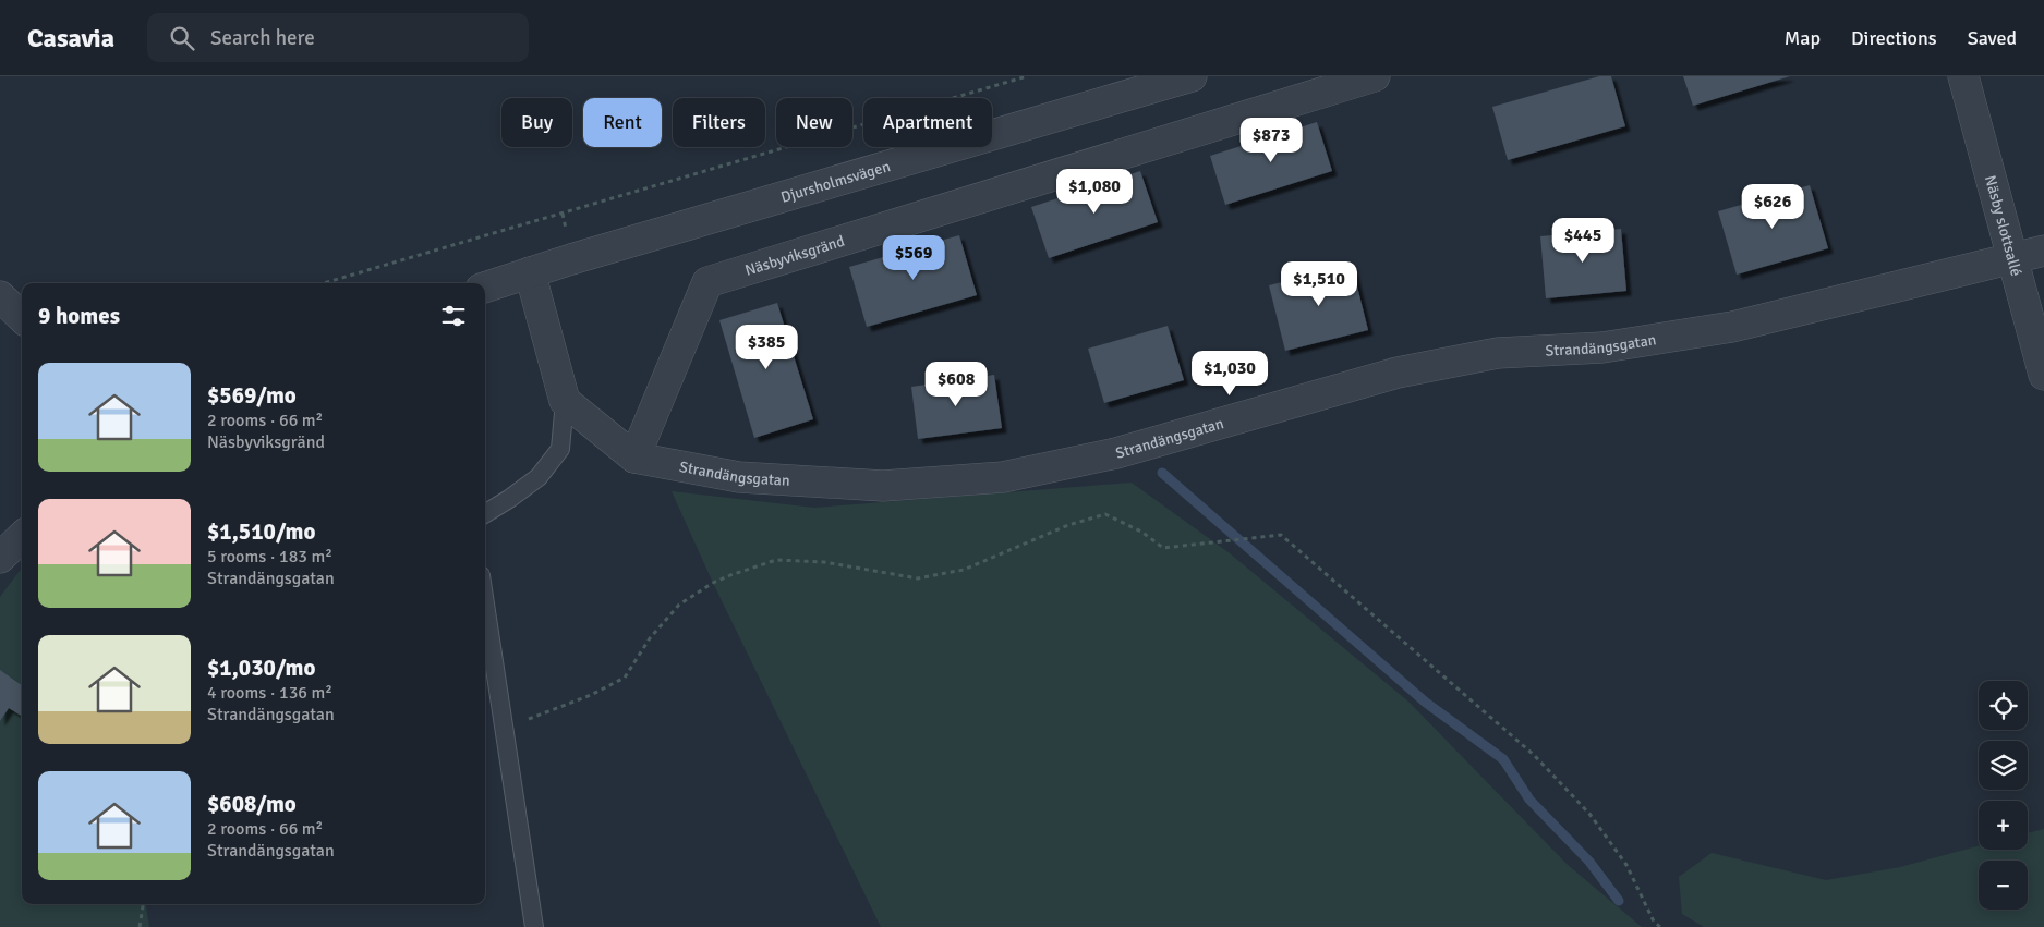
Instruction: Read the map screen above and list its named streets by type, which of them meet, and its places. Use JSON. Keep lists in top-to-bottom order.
{
  "streets": {
    "street": [
      "Djursholmsvägen",
      "Näsby slottsallé",
      "Näsbyviksgränd",
      "Strandängsgatan"
    ]
  },
  "crossings": [
    ["Näsby slottsallé", "Strandängsgatan"],
    ["Näsbyviksgränd", "Strandängsgatan"]
  ],
  "page": {
    "header": "Casavia",
    "search": "Search here",
    "nav": ["Map", "Directions", "Saved"],
    "chip": [
      "Buy",
      "Rent",
      "Filters",
      "New",
      "Apartment"
    ],
    "price": [
      "$873",
      "$1,080",
      "$626",
      "$445",
      "$569",
      "$1,510",
      "$385",
      "$1,030",
      "$608"
    ],
    "heading": "9 homes",
    "list": [
      {
        "name": "$569/mo",
        "note": "2 rooms · 66 m² · Näsbyviksgränd"
      },
      {
        "name": "$1,510/mo",
        "note": "5 rooms · 183 m² · Strandängsgatan"
      },
      {
        "name": "$1,030/mo",
        "note": "4 rooms · 136 m² · Strandängsgatan"
      },
      {
        "name": "$608/mo",
        "note": "2 rooms · 66 m² · Strandängsgatan"
      }
    ],
    "map_buttons": ["+", "−"]
  }
}
